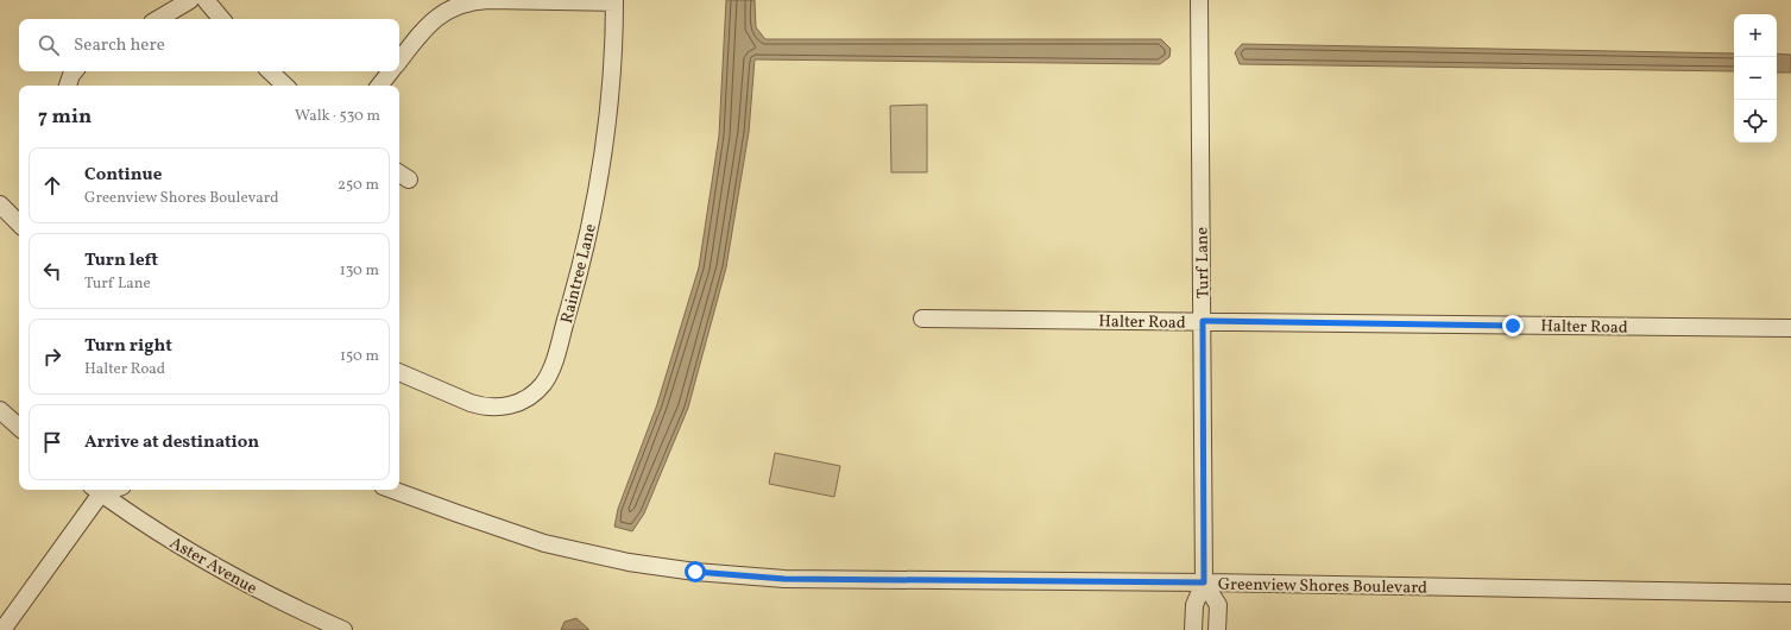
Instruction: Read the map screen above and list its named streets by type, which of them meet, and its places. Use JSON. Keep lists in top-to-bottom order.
{
  "streets": {
    "street": [
      "Turf Lane",
      "Raintree Lane",
      "Halter Road",
      "Aster Avenue",
      "Greenview Shores Boulevard"
    ]
  },
  "crossings": [
    ["Turf Lane", "Halter Road"],
    ["Turf Lane", "Greenview Shores Boulevard"]
  ],
  "page": {
    "map_buttons": ["+", "−"],
    "search": "Search here",
    "heading": ["7 min", "Walk · 530 m"],
    "list": [
      ["Continue", "Greenview Shores Boulevard", "250 m"],
      ["Turn left", "Turf Lane", "130 m"],
      ["Turn right", "Halter Road", "150 m"],
      "Arrive at destination"
    ]
  }
}
